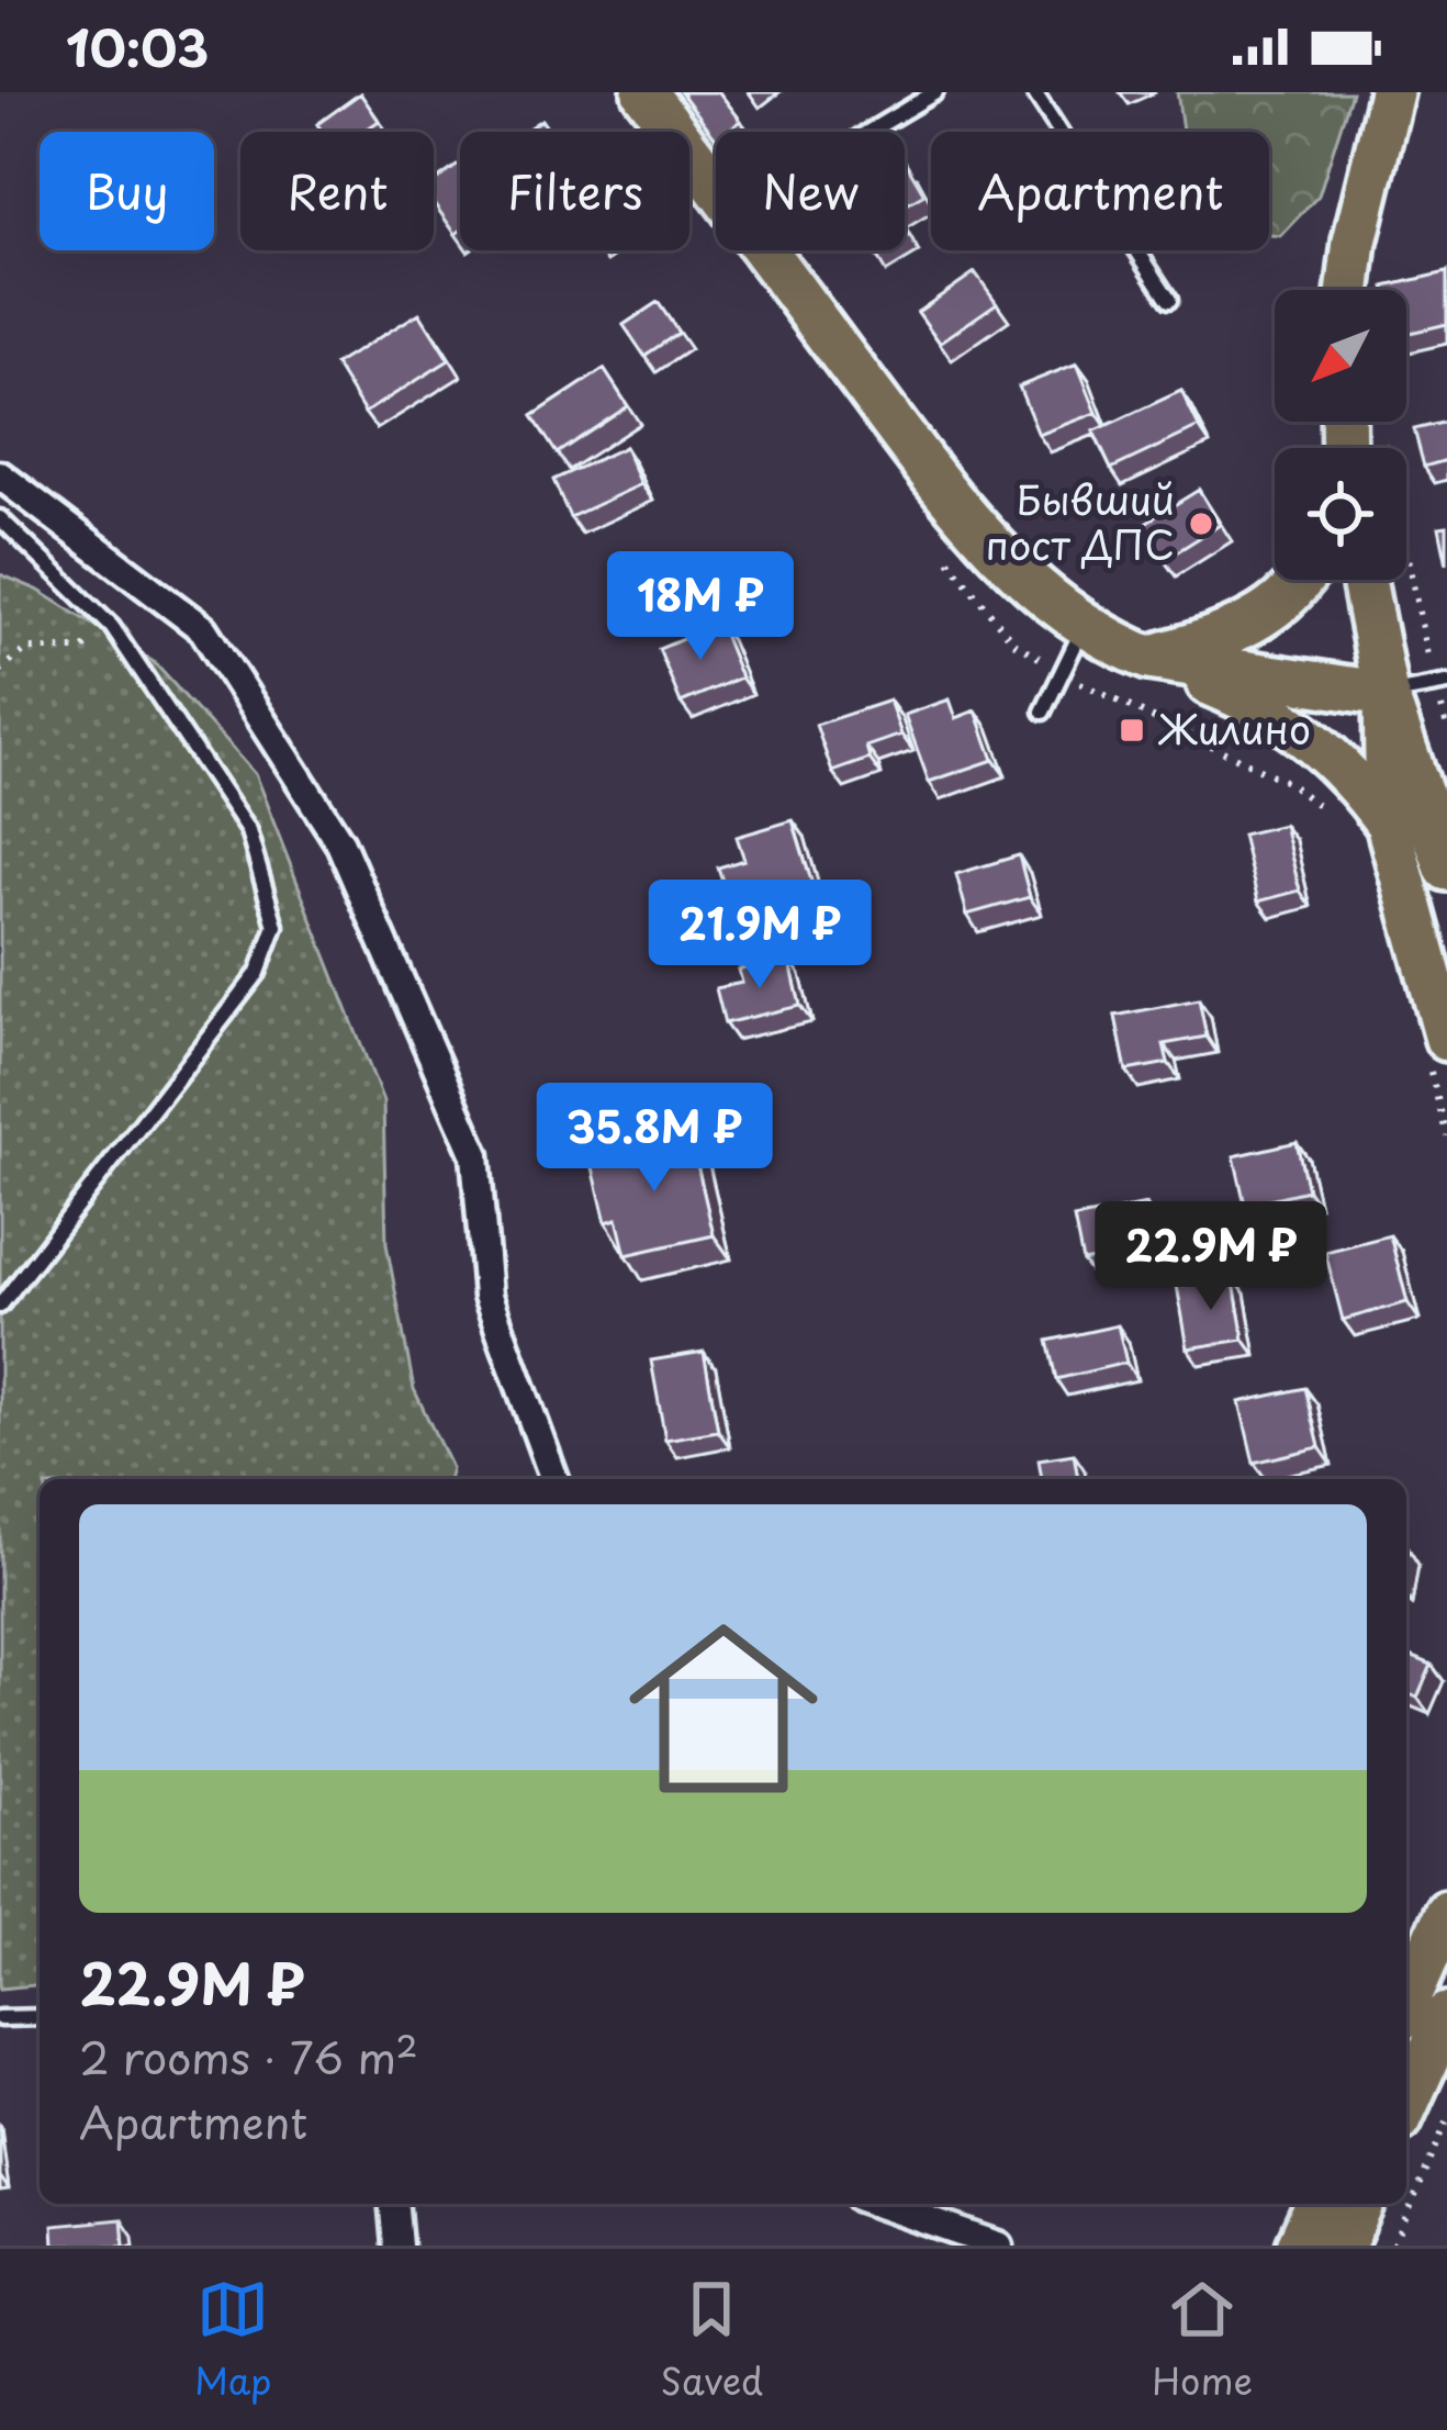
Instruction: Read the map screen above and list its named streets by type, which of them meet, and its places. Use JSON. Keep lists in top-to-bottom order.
{
  "places": {
    "other": ["Бывший пост ДПС"],
    "transit": ["Жилино"]
  },
  "north": "bottom left",
  "page": {
    "status": "10:03",
    "chip": [
      "Buy",
      "Rent",
      "Filters",
      "New",
      "Apartment"
    ],
    "price": [
      "18M ₽",
      "21.9M ₽",
      "35.8M ₽",
      "22.9M ₽"
    ],
    "list": [
      {
        "name": "22.9M ₽",
        "note": "2 rooms · 76 m² · Apartment"
      }
    ],
    "tabs": ["Map", "Saved", "Home"]
  }
}
